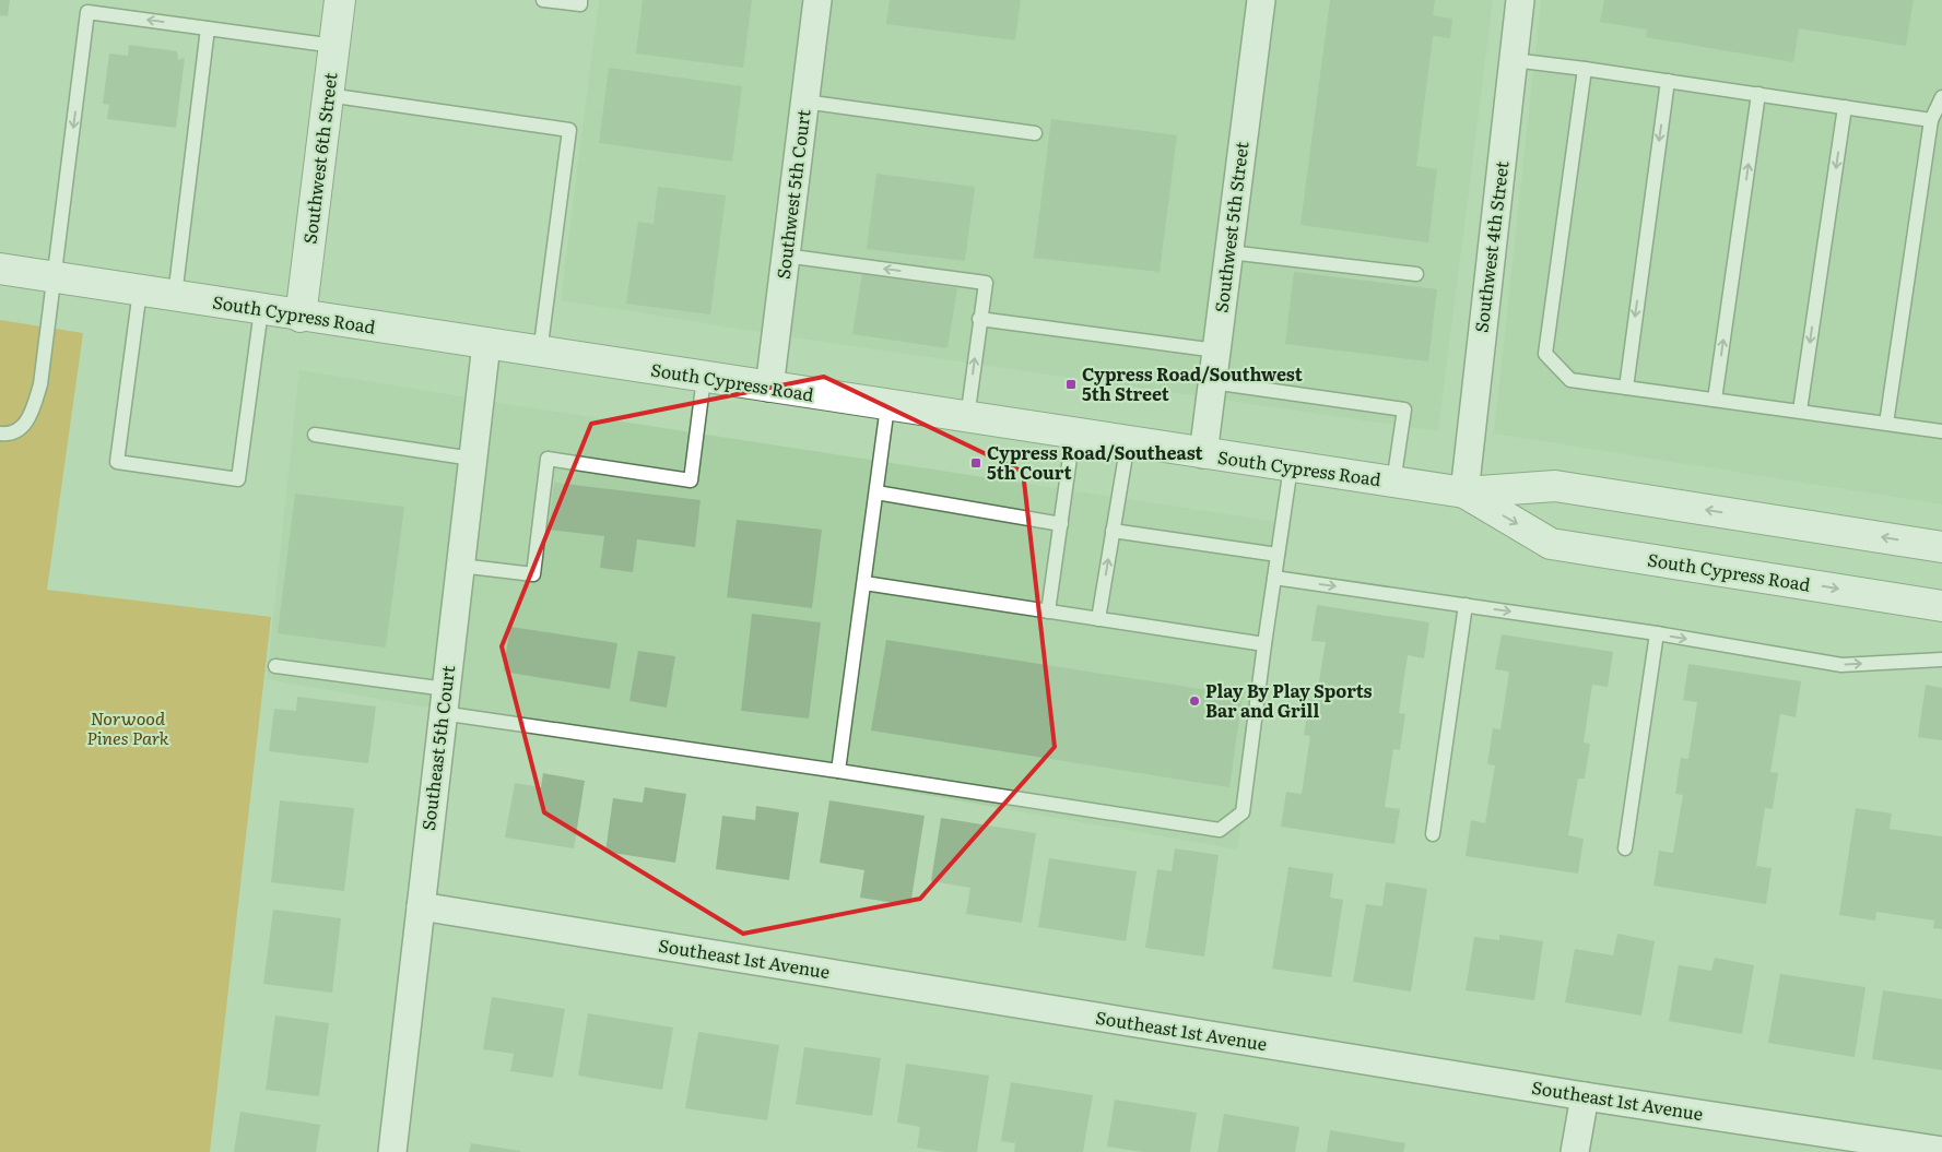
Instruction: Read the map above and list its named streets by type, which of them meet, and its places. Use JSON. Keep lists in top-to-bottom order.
{
  "streets": {
    "street": [
      "Southwest 6th Street",
      "Southwest 5th Court",
      "Southwest 5th Street",
      "Southwest 4th Street",
      "South Cypress Road",
      "Southeast 5th Court",
      "Southeast 1st Avenue"
    ]
  },
  "crossings": [
    ["Southwest 6th Street", "South Cypress Road"],
    ["Southwest 5th Court", "South Cypress Road"],
    ["Southwest 5th Street", "South Cypress Road"],
    ["Southwest 4th Street", "South Cypress Road"],
    ["South Cypress Road", "Southeast 5th Court"],
    ["Southeast 5th Court", "Southeast 1st Avenue"]
  ],
  "parks": ["Norwood Pines Park"],
  "places": {
    "transit": ["Cypress Road/Southwest 5th Street", "Cypress Road/Southeast 5th Court"],
    "other": ["Play By Play Sports Bar and Grill"]
  }
}
